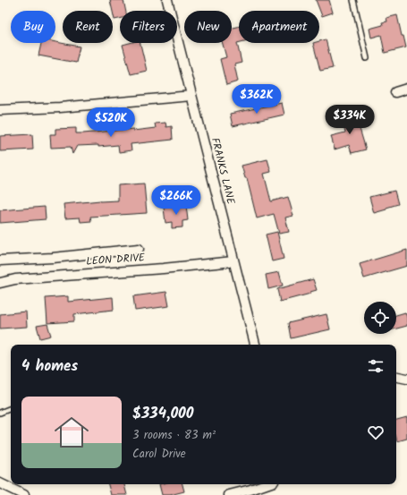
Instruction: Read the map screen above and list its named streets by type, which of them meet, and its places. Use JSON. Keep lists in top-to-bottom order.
{
  "streets": {
    "street": ["FRANKS LANE", "LEON DRIVE"]
  },
  "crossings": [
    ["FRANKS LANE", "LEON DRIVE"]
  ],
  "page": {
    "chip": [
      "Buy",
      "Rent",
      "Filters",
      "New",
      "Apartment"
    ],
    "price": [
      "$362K",
      "$334K",
      "$520K",
      "$266K"
    ],
    "heading": "4 homes",
    "list": [
      {
        "name": "$334,000",
        "note": "3 rooms · 83 m² · Carol Drive"
      }
    ]
  }
}
